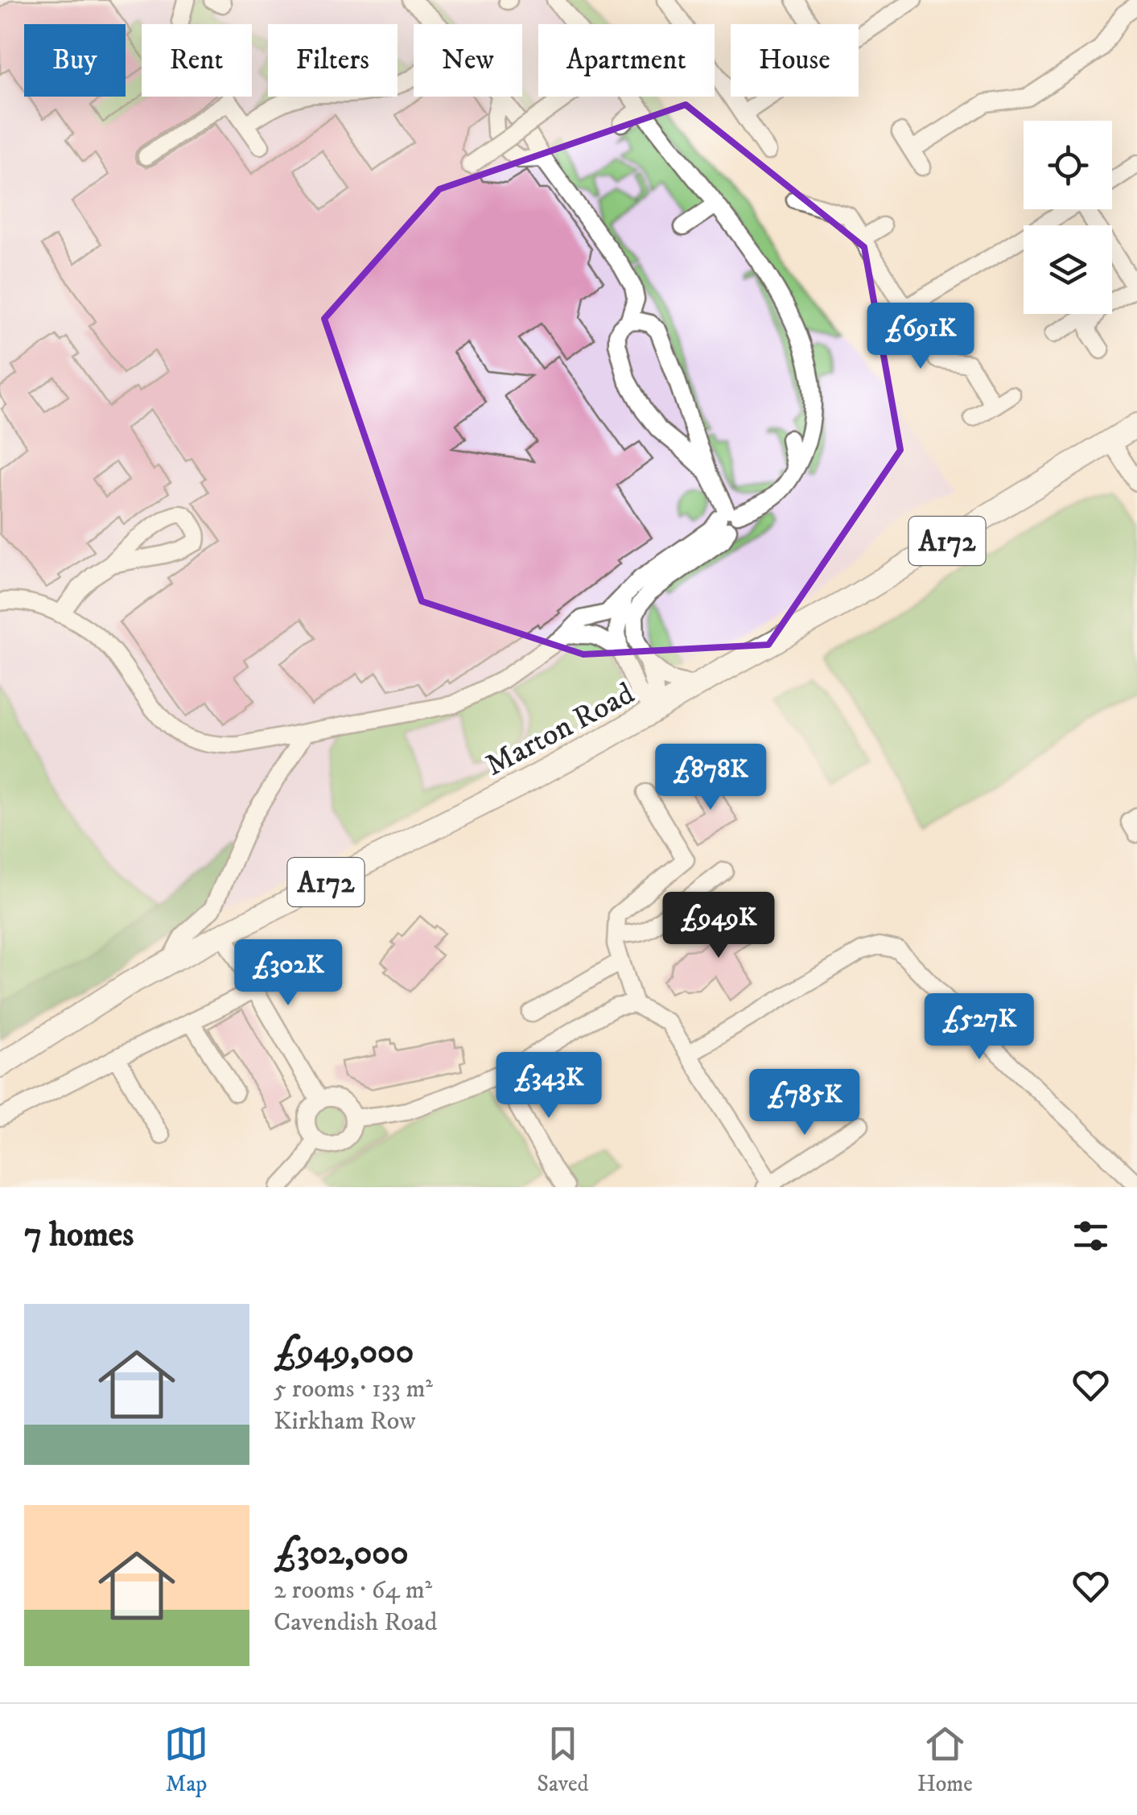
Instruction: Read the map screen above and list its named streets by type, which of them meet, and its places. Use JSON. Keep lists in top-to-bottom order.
{
  "streets": {
    "main road": ["A172", "Marton Road"]
  },
  "page": {
    "chip": [
      "Buy",
      "Rent",
      "Filters",
      "New",
      "Apartment",
      "House"
    ],
    "price": [
      "£691K",
      "£878K",
      "£949K",
      "£302K",
      "£527K",
      "£343K",
      "£785K"
    ],
    "heading": "7 homes",
    "list": [
      {
        "name": "£949,000",
        "note": "5 rooms · 133 m² · Kirkham Row"
      },
      {
        "name": "£302,000",
        "note": "2 rooms · 64 m² · Cavendish Road"
      }
    ],
    "tabs": ["Map", "Saved", "Home"]
  }
}
